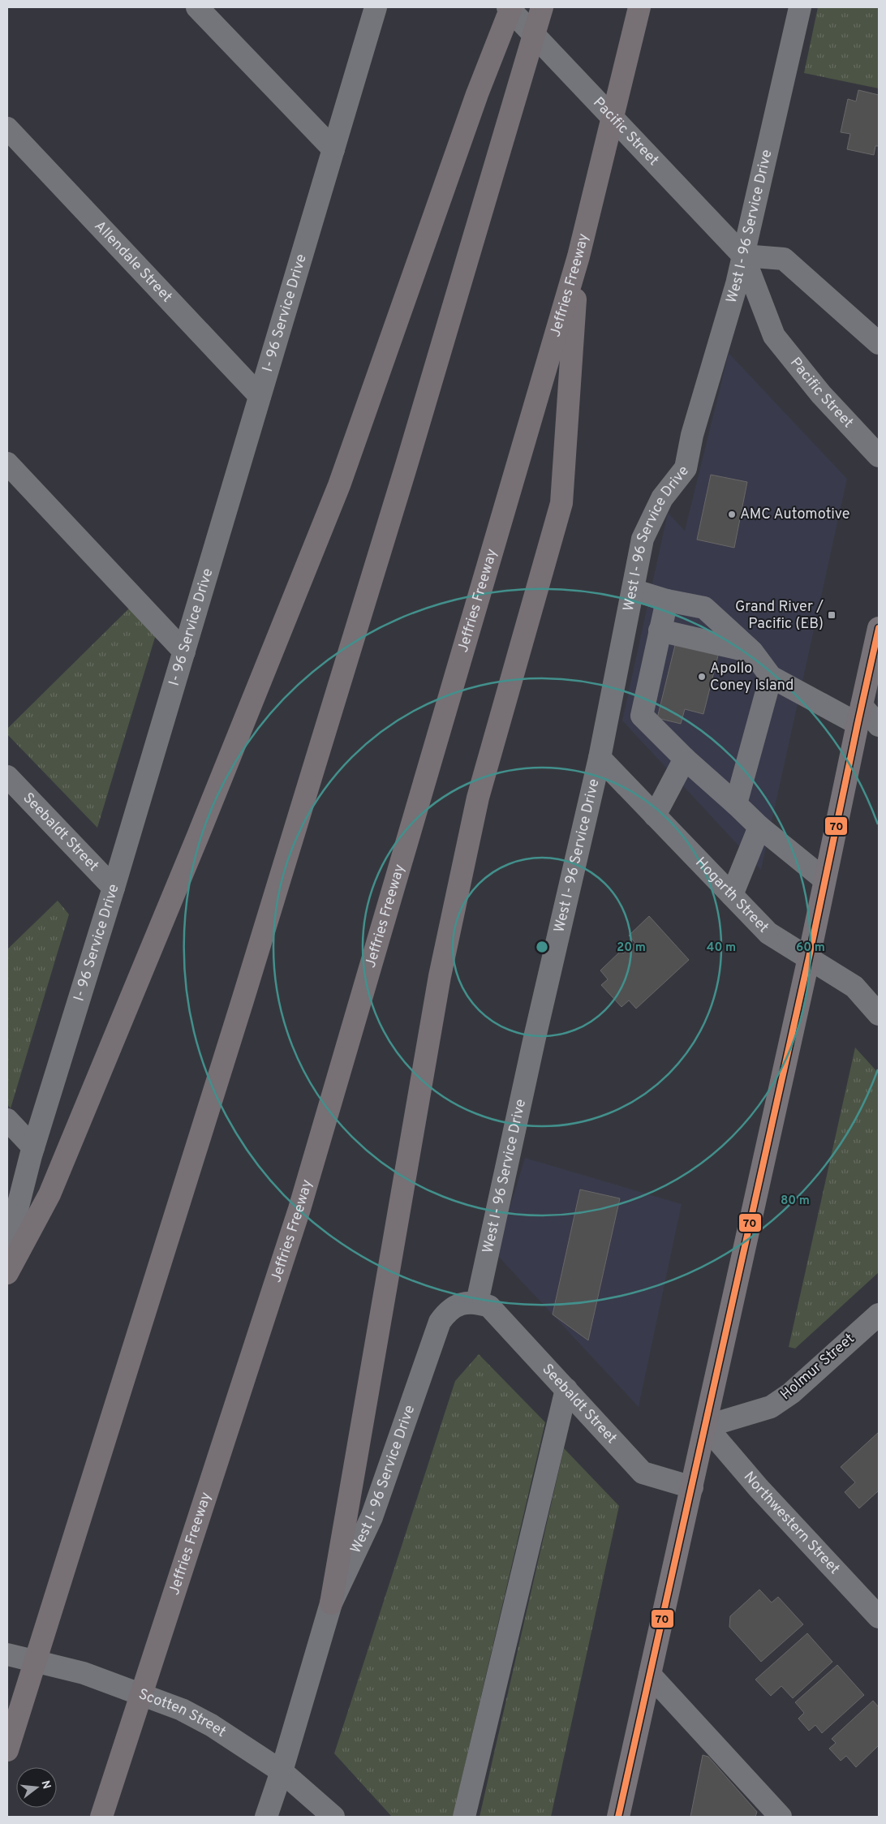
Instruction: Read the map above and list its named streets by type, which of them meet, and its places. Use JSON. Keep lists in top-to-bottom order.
{
  "streets": {
    "highway": ["Jeffries Freeway"],
    "street": [
      "Pacific Street",
      "West I- 96 Service Drive",
      "Allendale Street",
      "I- 96 Service Drive",
      "Seebaldt Street",
      "Hogarth Street",
      "Holmur Street",
      "Northwestern Street",
      "Scotten Street"
    ]
  },
  "crossings": [
    ["Pacific Street", "West I- 96 Service Drive"],
    ["West I- 96 Service Drive", "Seebaldt Street"],
    ["West I- 96 Service Drive", "Hogarth Street"],
    ["West I- 96 Service Drive", "Scotten Street"],
    ["Allendale Street", "I- 96 Service Drive"],
    ["I- 96 Service Drive", "Seebaldt Street"],
    ["Holmur Street", "Northwestern Street"]
  ],
  "places": {
    "other": ["AMC Automotive", "Apollo Coney Island"],
    "transit": ["Grand River / Pacific (EB)"]
  },
  "lines": ["transit line 70"],
  "north": "right",
  "rings": [
    "20 m",
    "40 m",
    "60 m",
    "80 m"
  ]
}
